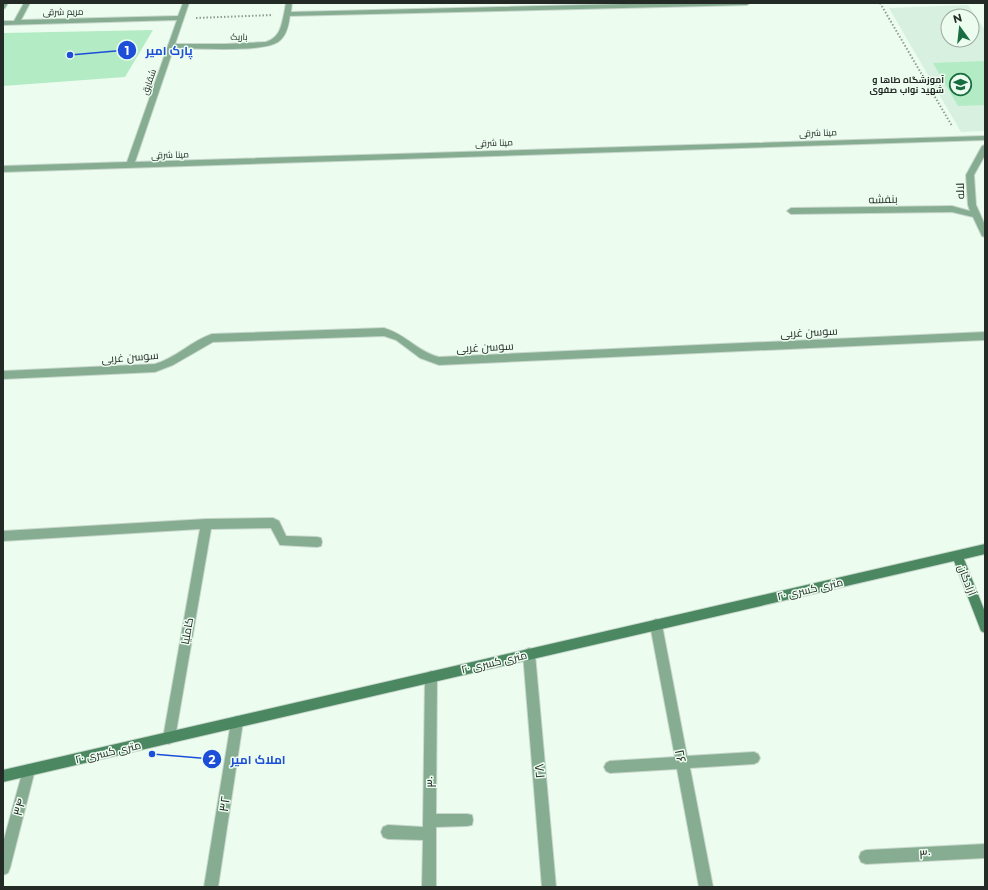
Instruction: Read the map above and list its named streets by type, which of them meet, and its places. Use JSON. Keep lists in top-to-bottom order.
{
  "streets": {
    "main road": ["آزادگان", "۲۰ متری کسری"],
    "street": [
      "مریم شرقی",
      "باریک",
      "شقایق",
      "مینا شرقی",
      "لاله",
      "بنفشه",
      "سوسن غربی",
      "کاملیا",
      "۲۶",
      "۲۸",
      "۳۰",
      "۳۲",
      "۳۴"
    ]
  },
  "crossings": [
    ["مریم شرقی", "شقایق"],
    ["باریک", "شقایق"],
    ["شقایق", "مینا شرقی"],
    ["لاله", "بنفشه"],
    ["آزادگان", "۲۰ متری کسری"],
    ["۲۰ متری کسری", "کاملیا"],
    ["۲۰ متری کسری", "۲۶"],
    ["۲۰ متری کسری", "۲۸"],
    ["۲۰ متری کسری", "۳۰"],
    ["۲۰ متری کسری", "۳۲"],
    ["۲۰ متری کسری", "۳۴"]
  ],
  "places": {
    "other": ["پارک امیر", "املاک امیر"],
    "school or university": ["آموزشگاه طاها و شهید نواب صفوی"]
  },
  "north": "top"
}
